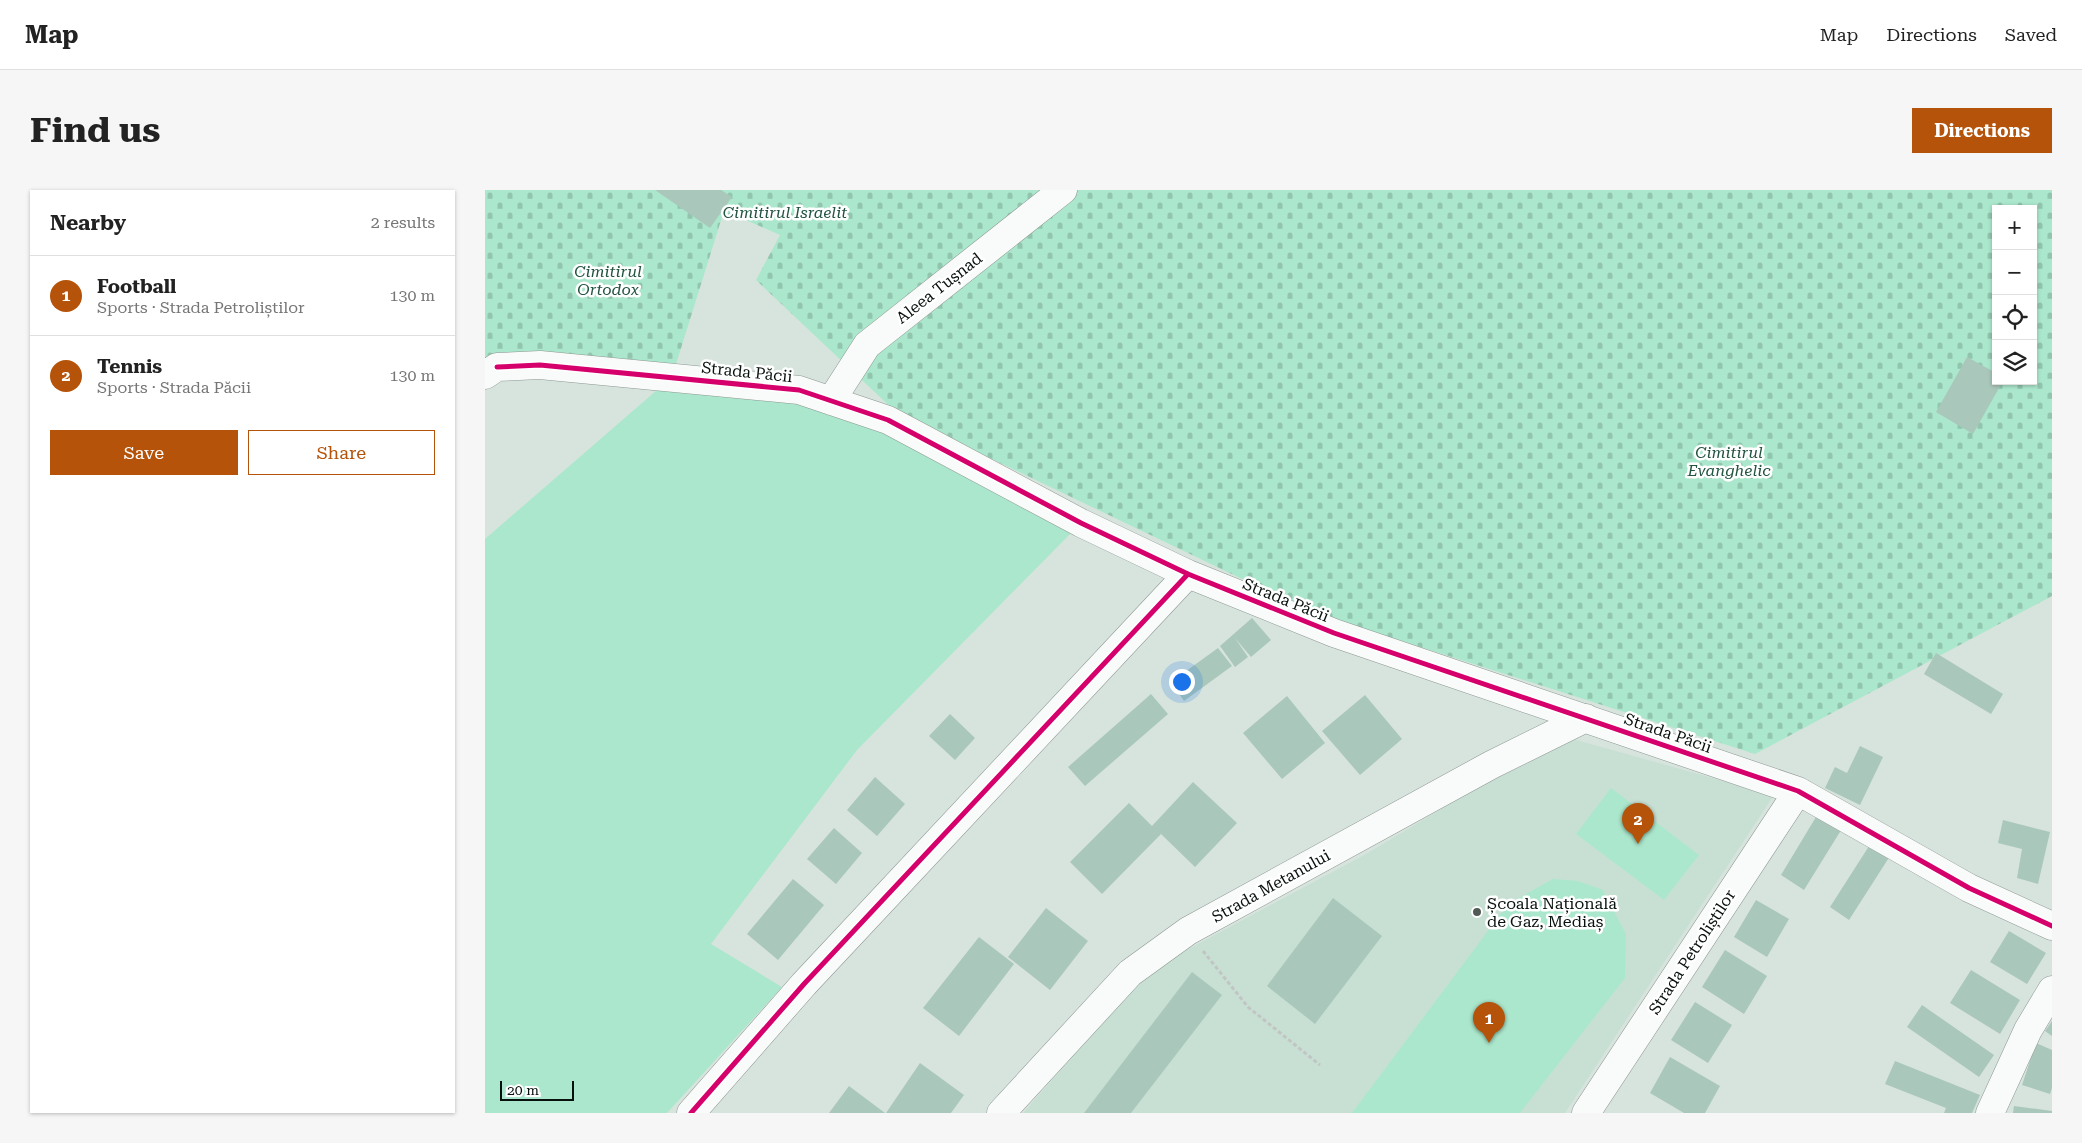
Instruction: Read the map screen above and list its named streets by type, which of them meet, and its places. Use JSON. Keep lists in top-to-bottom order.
{
  "streets": {
    "street": [
      "Aleea Tușnad",
      "Strada Păcii",
      "Strada Metanului",
      "Strada Petroliștilor"
    ]
  },
  "crossings": [
    ["Aleea Tușnad", "Strada Păcii"],
    ["Strada Păcii", "Strada Metanului"],
    ["Strada Păcii", "Strada Petroliștilor"]
  ],
  "parks": ["Cimitirul Israelit", "Cimitirul Ortodox", "Cimitirul Evanghelic"],
  "places": ["Școala Națională de Gaz, Mediaș"],
  "scale_bar": "20 m",
  "page": {
    "header": "Map",
    "nav": ["Map", "Directions", "Saved"],
    "buttons": [
      "Directions",
      ["Save", "Share"]
    ],
    "title": "Find us",
    "heading": ["Nearby", "2 results"],
    "map_buttons": ["+", "−"],
    "list": [
      {
        "mark": "1",
        "name": "Football",
        "note": "Sports · Strada Petroliștilor",
        "value": "130 m"
      },
      {
        "mark": "2",
        "name": "Tennis",
        "note": "Sports · Strada Păcii",
        "value": "130 m"
      }
    ],
    "pins": ["2", "1"],
    "scale": "20 m"
  }
}
